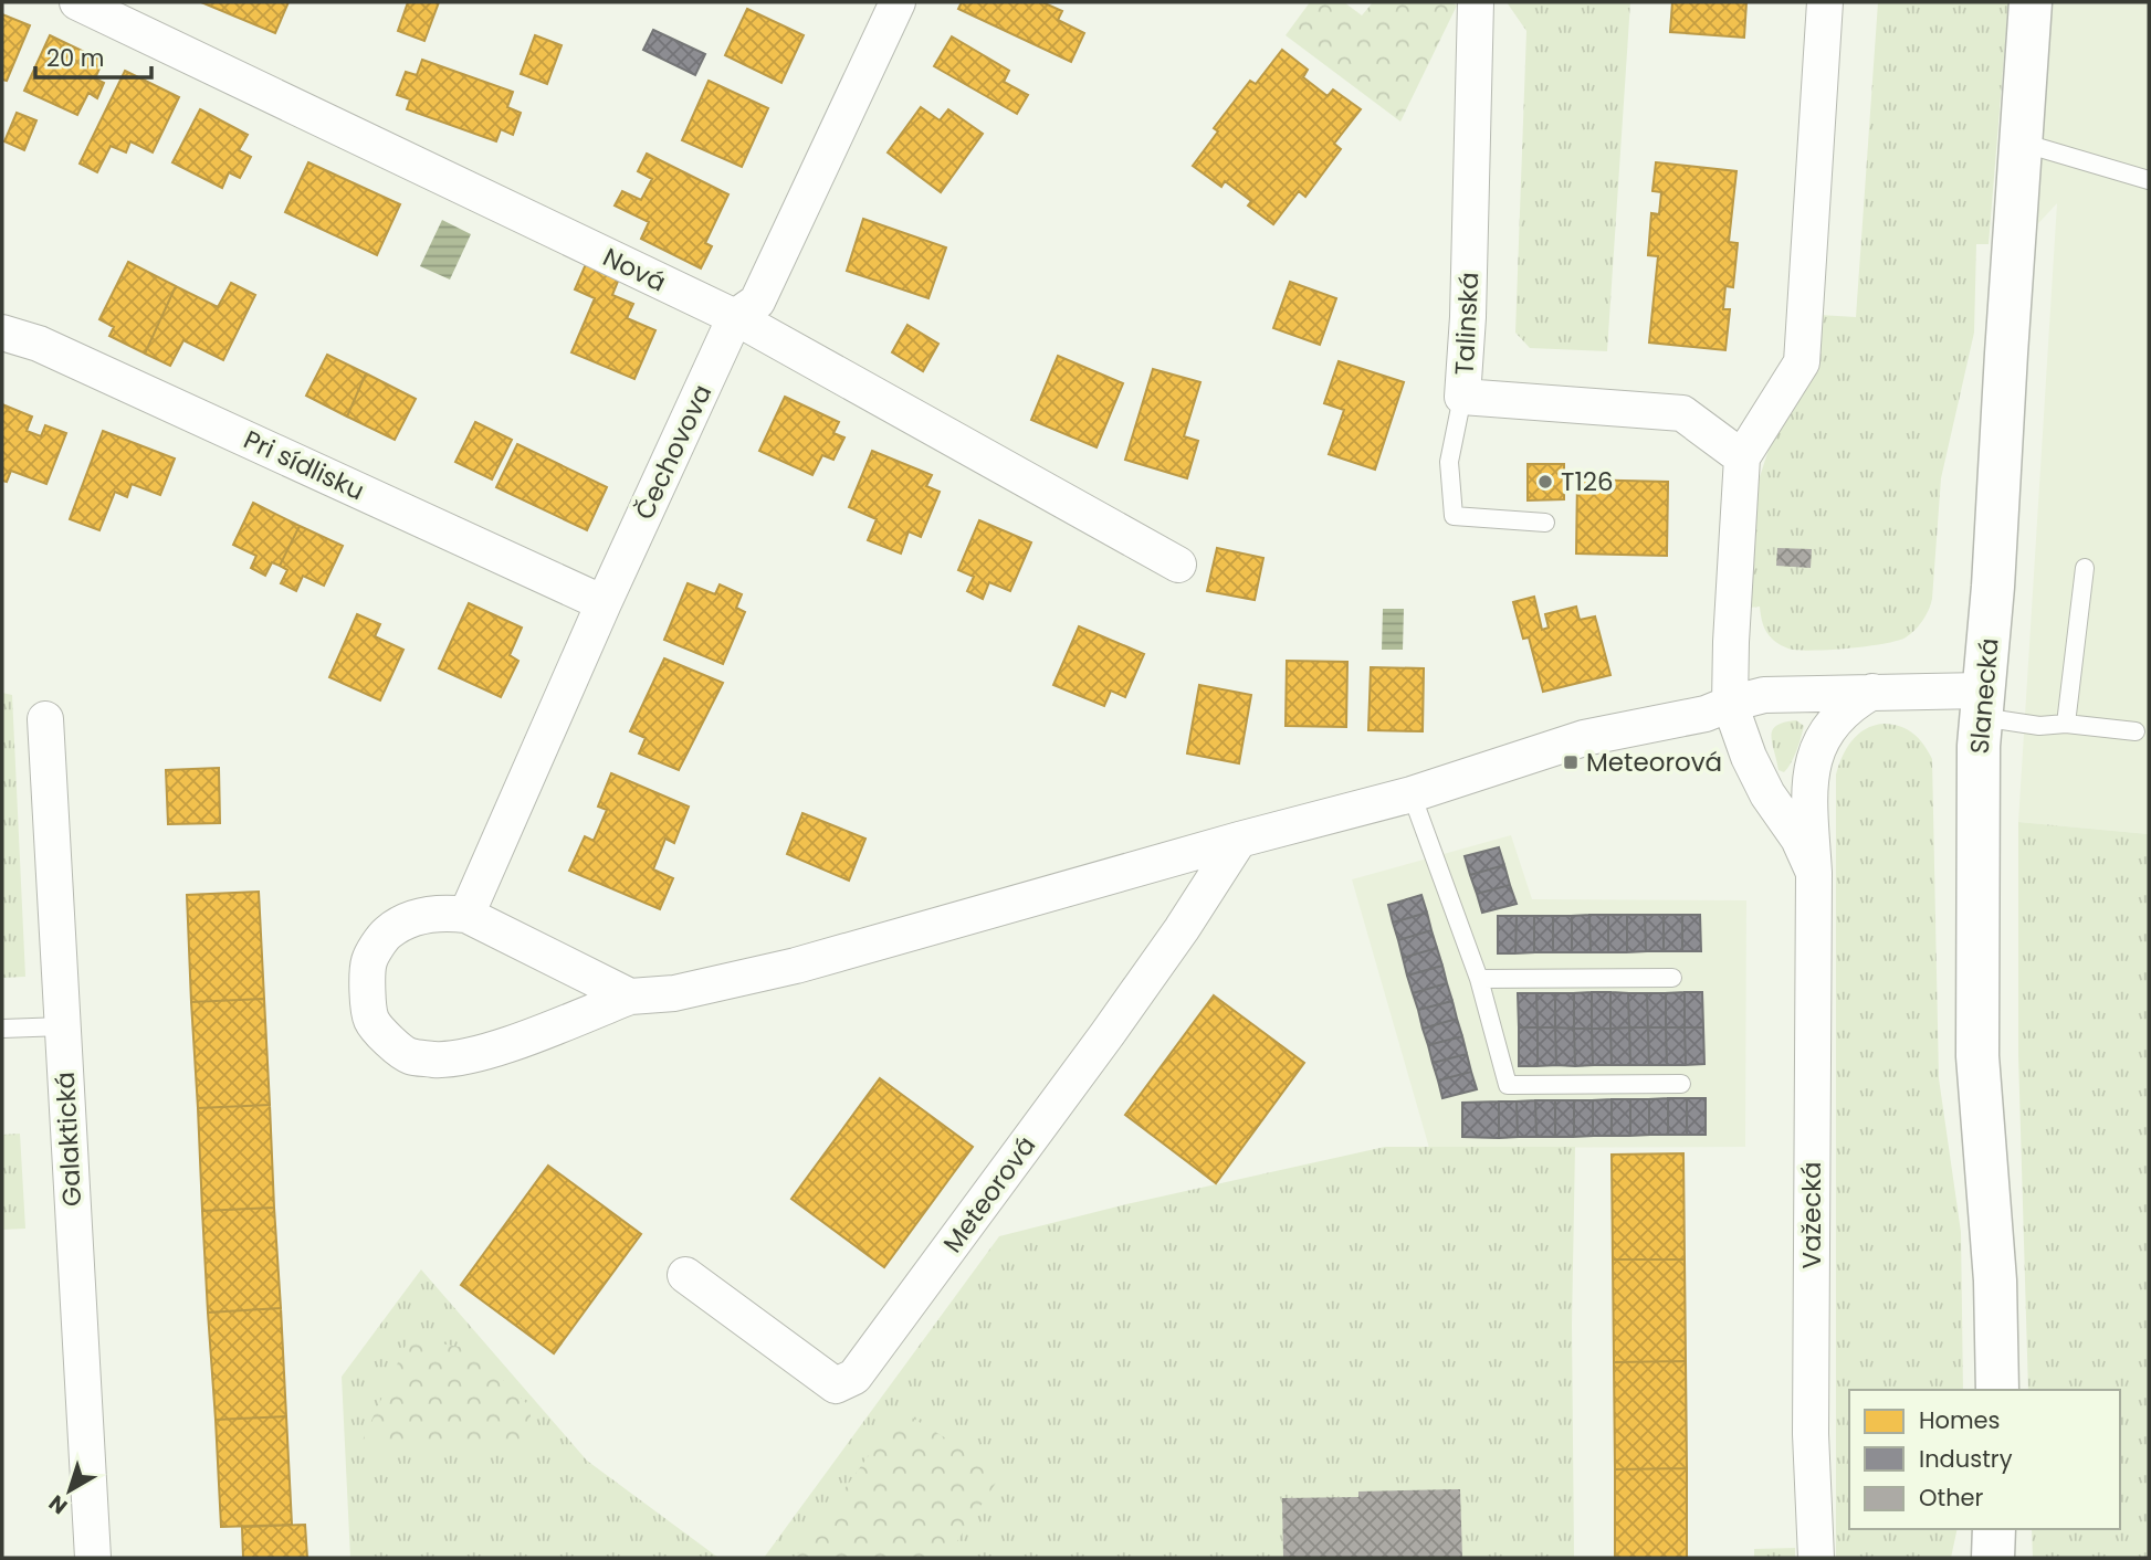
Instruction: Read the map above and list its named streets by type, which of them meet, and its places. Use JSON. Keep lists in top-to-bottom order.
{
  "streets": {
    "main road": ["Slanecká"],
    "street": [
      "Nová",
      "Talinská",
      "Čechovova",
      "Pri sídlisku",
      "Galaktická",
      "Meteorová",
      "Važecká"
    ]
  },
  "crossings": [
    ["Nová", "Čechovova"],
    ["Čechovova", "Pri sídlisku"]
  ],
  "places": {
    "other": ["T126"],
    "transit": ["Meteorová"]
  },
  "legend": ["Homes", "Industry", "Other"],
  "scale_bar": "20 m",
  "north": "bottom left"
}
